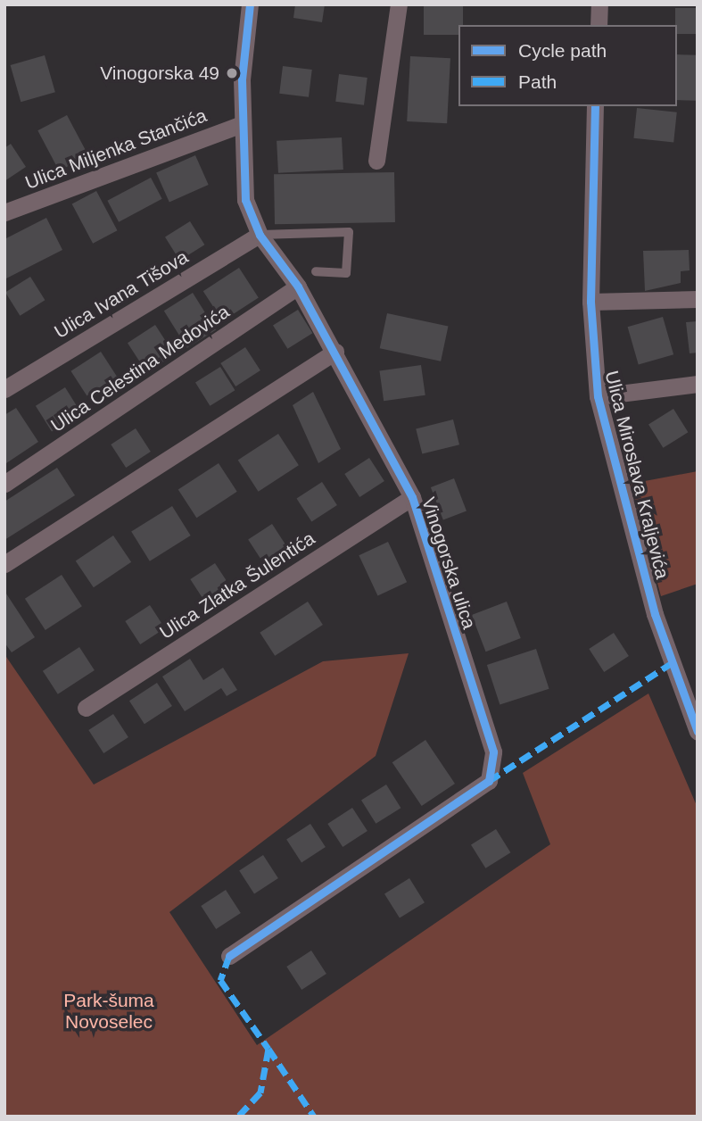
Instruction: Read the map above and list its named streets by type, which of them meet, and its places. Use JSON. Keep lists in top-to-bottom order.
{
  "streets": {
    "street": [
      "Ulica Miljenka Stančića",
      "Ulica Ivana Tišova",
      "Ulica Celestina Medovića",
      "Ulica Miroslava Kraljevića",
      "Vinogorska ulica",
      "Ulica Zlatka Šulentića"
    ]
  },
  "crossings": [
    ["Ulica Miljenka Stančića", "Vinogorska ulica"],
    ["Ulica Ivana Tišova", "Vinogorska ulica"],
    ["Ulica Celestina Medovića", "Vinogorska ulica"],
    ["Vinogorska ulica", "Ulica Zlatka Šulentića"]
  ],
  "parks": ["Park-šuma Novoselec"],
  "places": ["Vinogorska 49"],
  "legend": ["Cycle path", "Path"]
}
